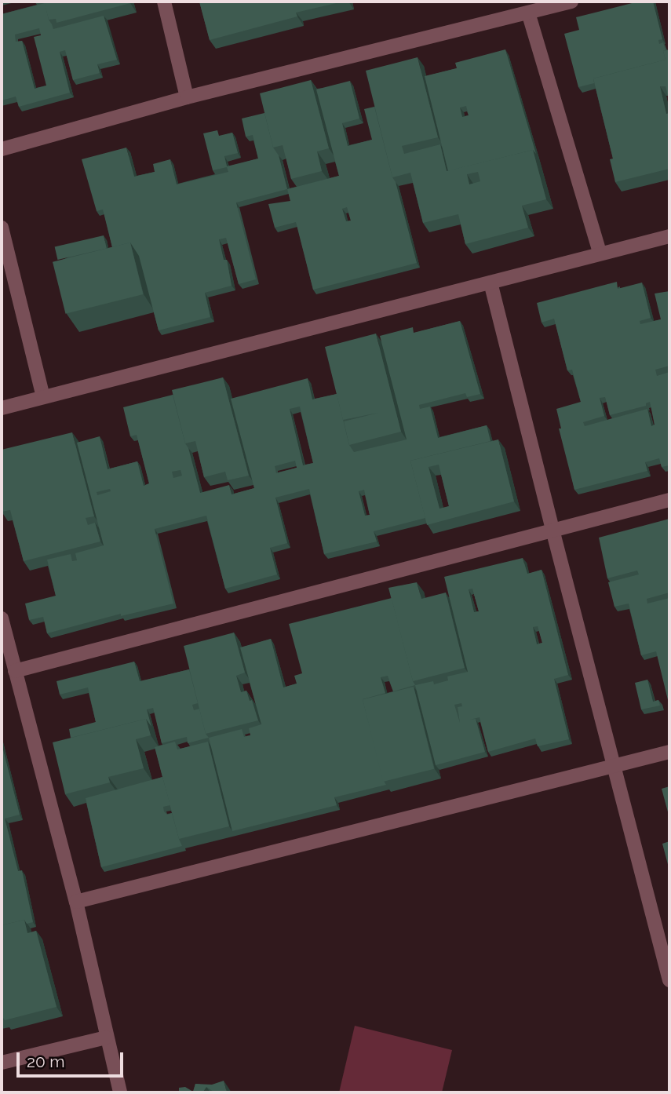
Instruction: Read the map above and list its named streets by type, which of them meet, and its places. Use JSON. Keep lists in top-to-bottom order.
{
  "scale_bar": "20 m"
}
